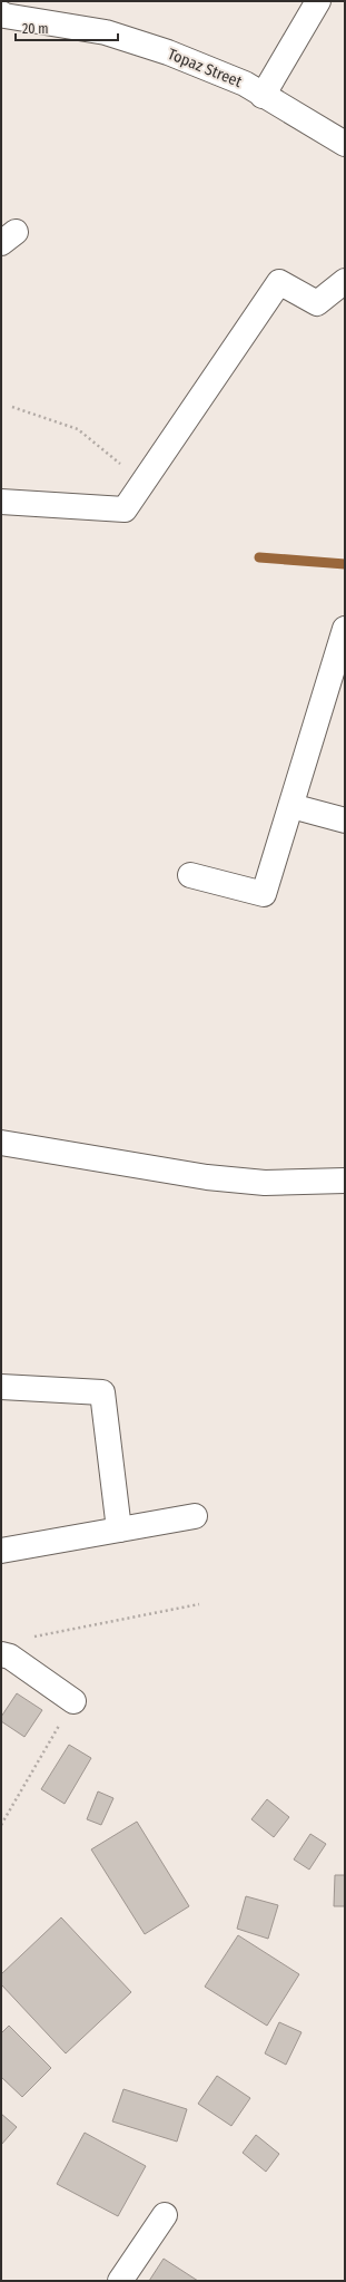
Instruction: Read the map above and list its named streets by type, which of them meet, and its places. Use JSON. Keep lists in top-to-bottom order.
{
  "streets": {
    "street": ["Topaz Street"]
  },
  "scale_bar": "20 m"
}
